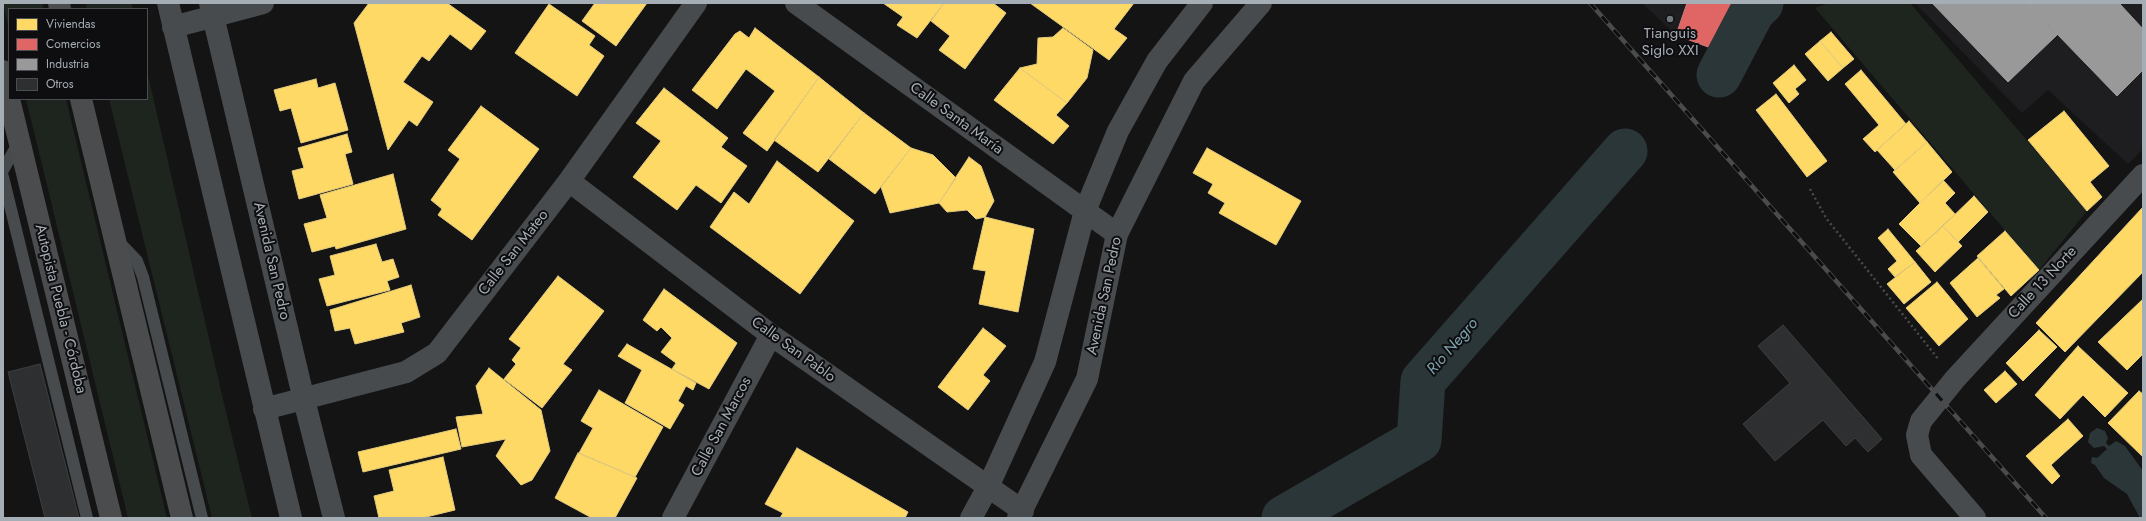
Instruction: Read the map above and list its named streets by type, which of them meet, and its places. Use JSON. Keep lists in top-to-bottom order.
{
  "streets": {
    "highway": ["Autopista Puebla - Córdoba"],
    "street": [
      "Calle Santa María",
      "Calle San Mateo",
      "Avenida San Pedro",
      "Calle 13 Norte",
      "Calle San Pablo",
      "Calle San Marcos"
    ]
  },
  "crossings": [
    ["Calle Santa María", "Avenida San Pedro"],
    ["Calle San Mateo", "Avenida San Pedro"],
    ["Calle San Mateo", "Calle San Pablo"],
    ["Avenida San Pedro", "Calle San Pablo"],
    ["Calle San Pablo", "Calle San Marcos"]
  ],
  "water": ["Río Negro"],
  "places": ["Tianguis Siglo XXI"],
  "legend": [
    "Viviendas",
    "Comercios",
    "Industria",
    "Otros"
  ]
}
